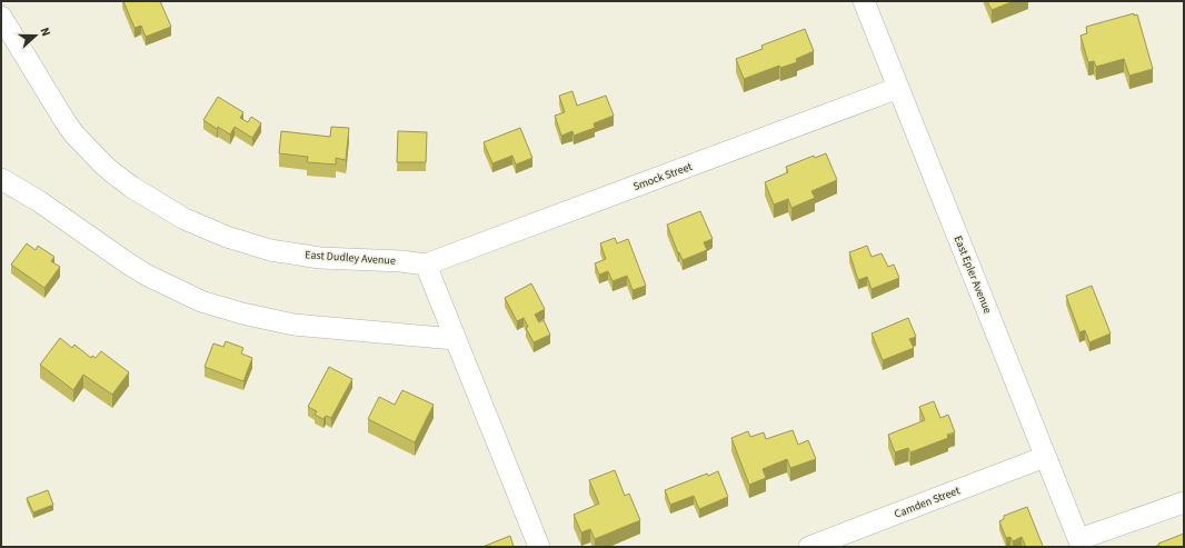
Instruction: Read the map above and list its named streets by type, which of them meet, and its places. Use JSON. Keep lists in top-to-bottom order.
{
  "streets": {
    "street": [
      "Smock Street",
      "East Dudley Avenue",
      "East Epler Avenue",
      "Camden Street"
    ]
  },
  "crossings": [
    ["Smock Street", "East Dudley Avenue"],
    ["Smock Street", "East Epler Avenue"],
    ["East Epler Avenue", "Camden Street"]
  ],
  "north": "right"
}
